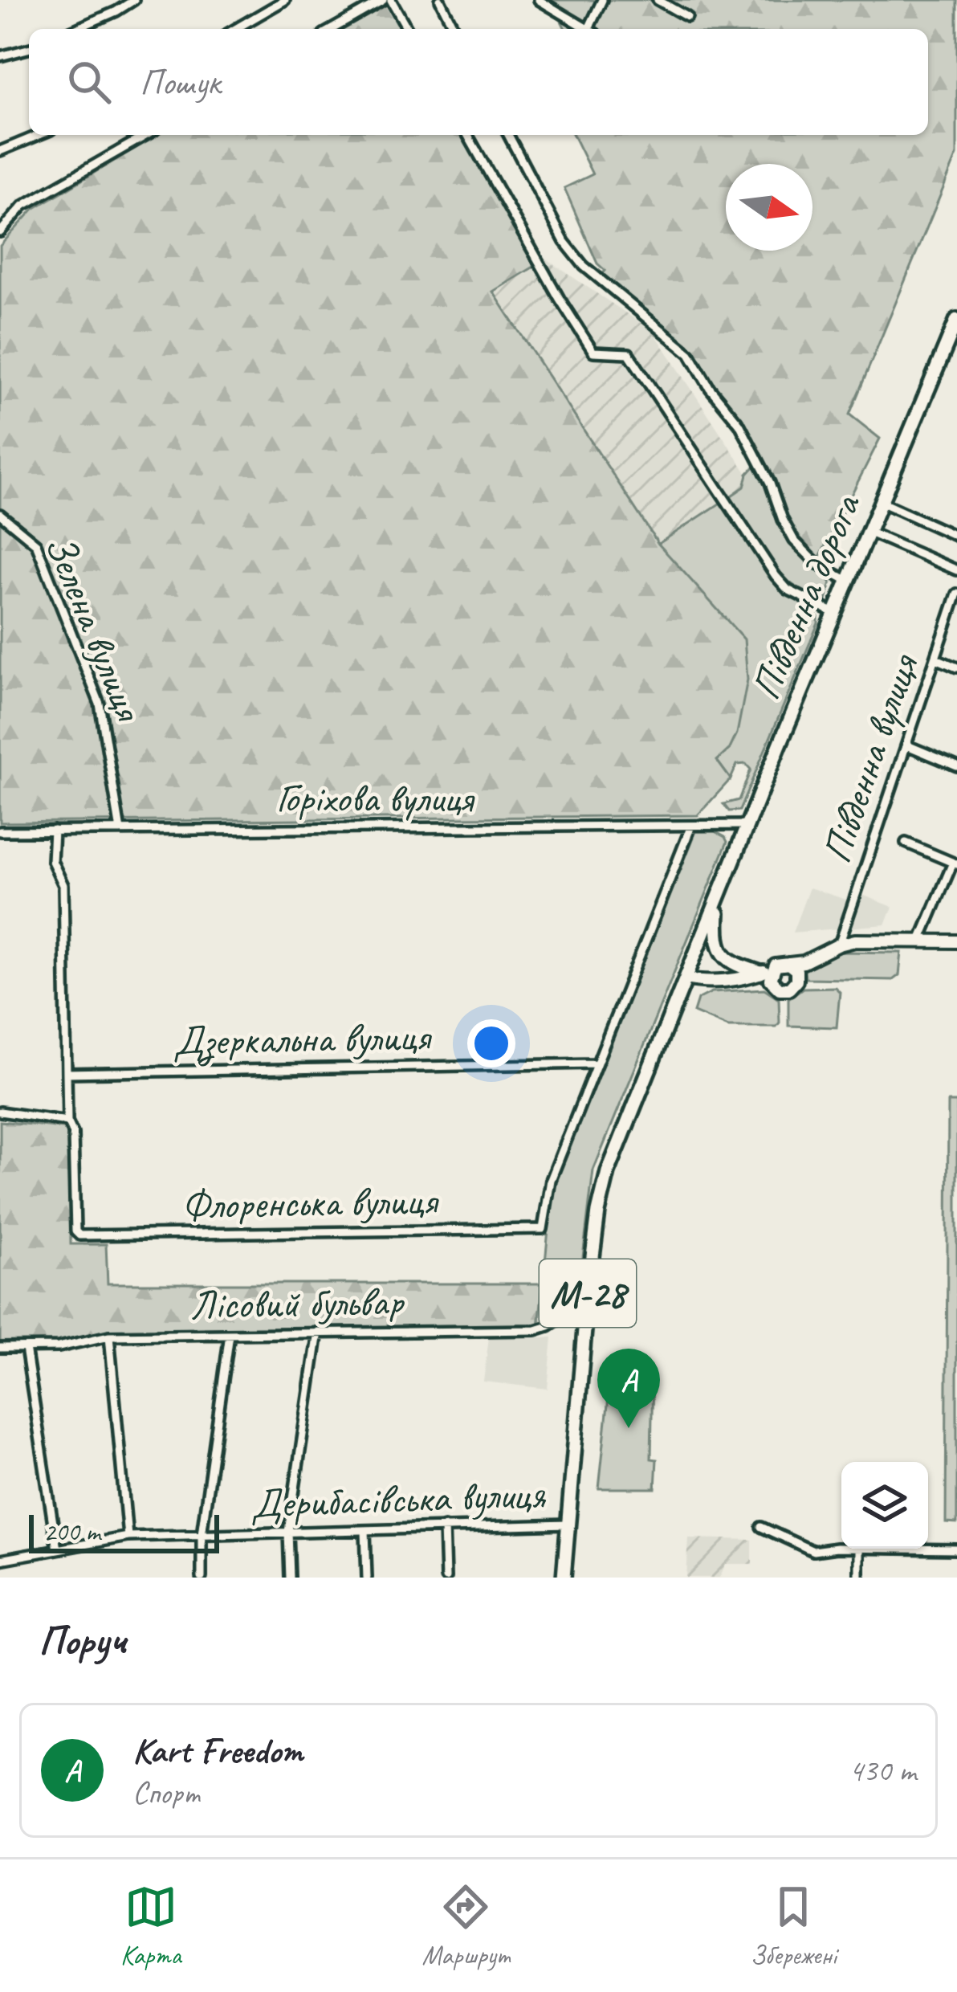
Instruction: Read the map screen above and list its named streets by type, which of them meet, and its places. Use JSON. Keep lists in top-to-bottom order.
{
  "streets": {
    "highway": ["Південна дорога", "М-28"],
    "street": [
      "Зелена вулиця",
      "Південна вулиця",
      "Горіхова вулиця",
      "Дзеркальна вулиця",
      "Флоренська вулиця",
      "Лісовий бульвар",
      "Дерибасівська вулиця"
    ]
  },
  "crossings": [
    ["Південна дорога", "Горіхова вулиця"],
    ["Південна дорога", "М-28"],
    ["Зелена вулиця", "Горіхова вулиця"],
    ["Дзеркальна вулиця", "Флоренська вулиця"],
    ["М-28", "Лісовий бульвар"],
    ["М-28", "Дерибасівська вулиця"]
  ],
  "scale_bar": "200 m",
  "north": "right",
  "page": {
    "search": "Пошук",
    "pins": "A",
    "scale": "200 m",
    "heading": "Поруч",
    "list": [
      {
        "mark": "A",
        "name": "Kart Freedom",
        "note": "Спорт",
        "value": "430 m"
      }
    ],
    "nav": ["Карта", "Маршрут", "Збережені"]
  }
}
